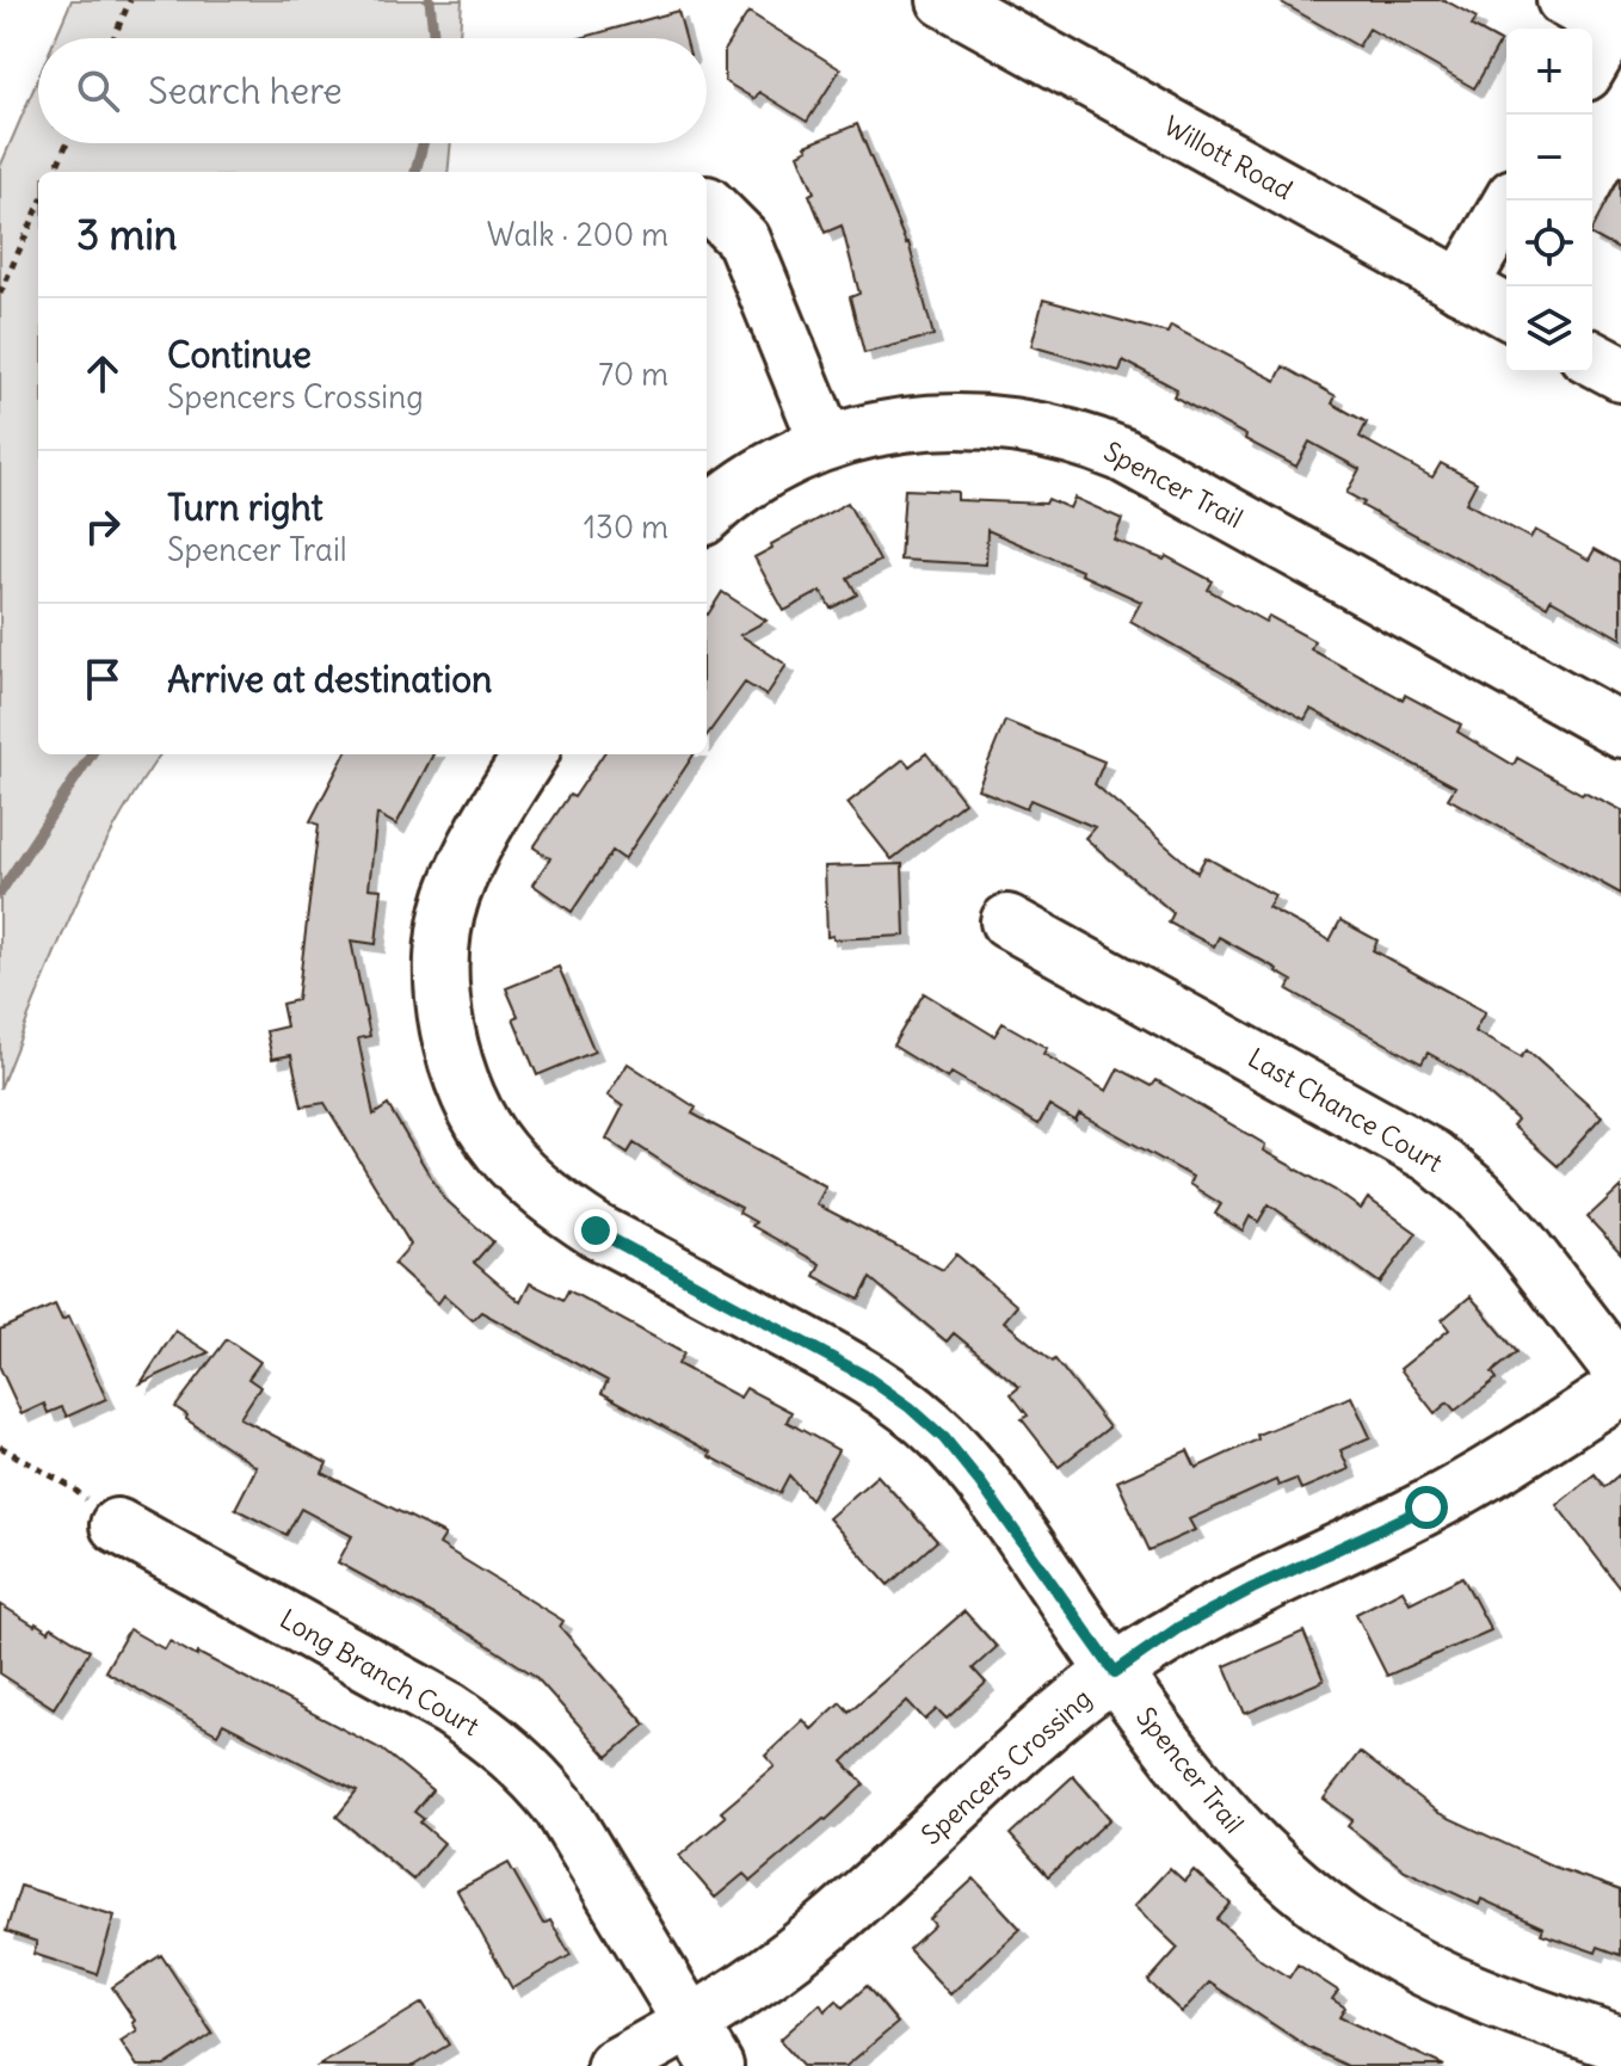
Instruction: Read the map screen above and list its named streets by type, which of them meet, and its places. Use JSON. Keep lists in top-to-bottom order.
{
  "streets": {
    "street": [
      "Willott Road",
      "Spencer Trail",
      "Last Chance Court",
      "Long Branch Court",
      "Spencers Crossing"
    ]
  },
  "crossings": [
    ["Spencer Trail", "Spencers Crossing"],
    ["Long Branch Court", "Spencers Crossing"]
  ],
  "page": {
    "map_buttons": ["+", "−"],
    "search": "Search here",
    "heading": ["3 min", "Walk · 200 m"],
    "list": [
      ["Continue", "Spencers Crossing", "70 m"],
      ["Turn right", "Spencer Trail", "130 m"],
      "Arrive at destination"
    ]
  }
}
